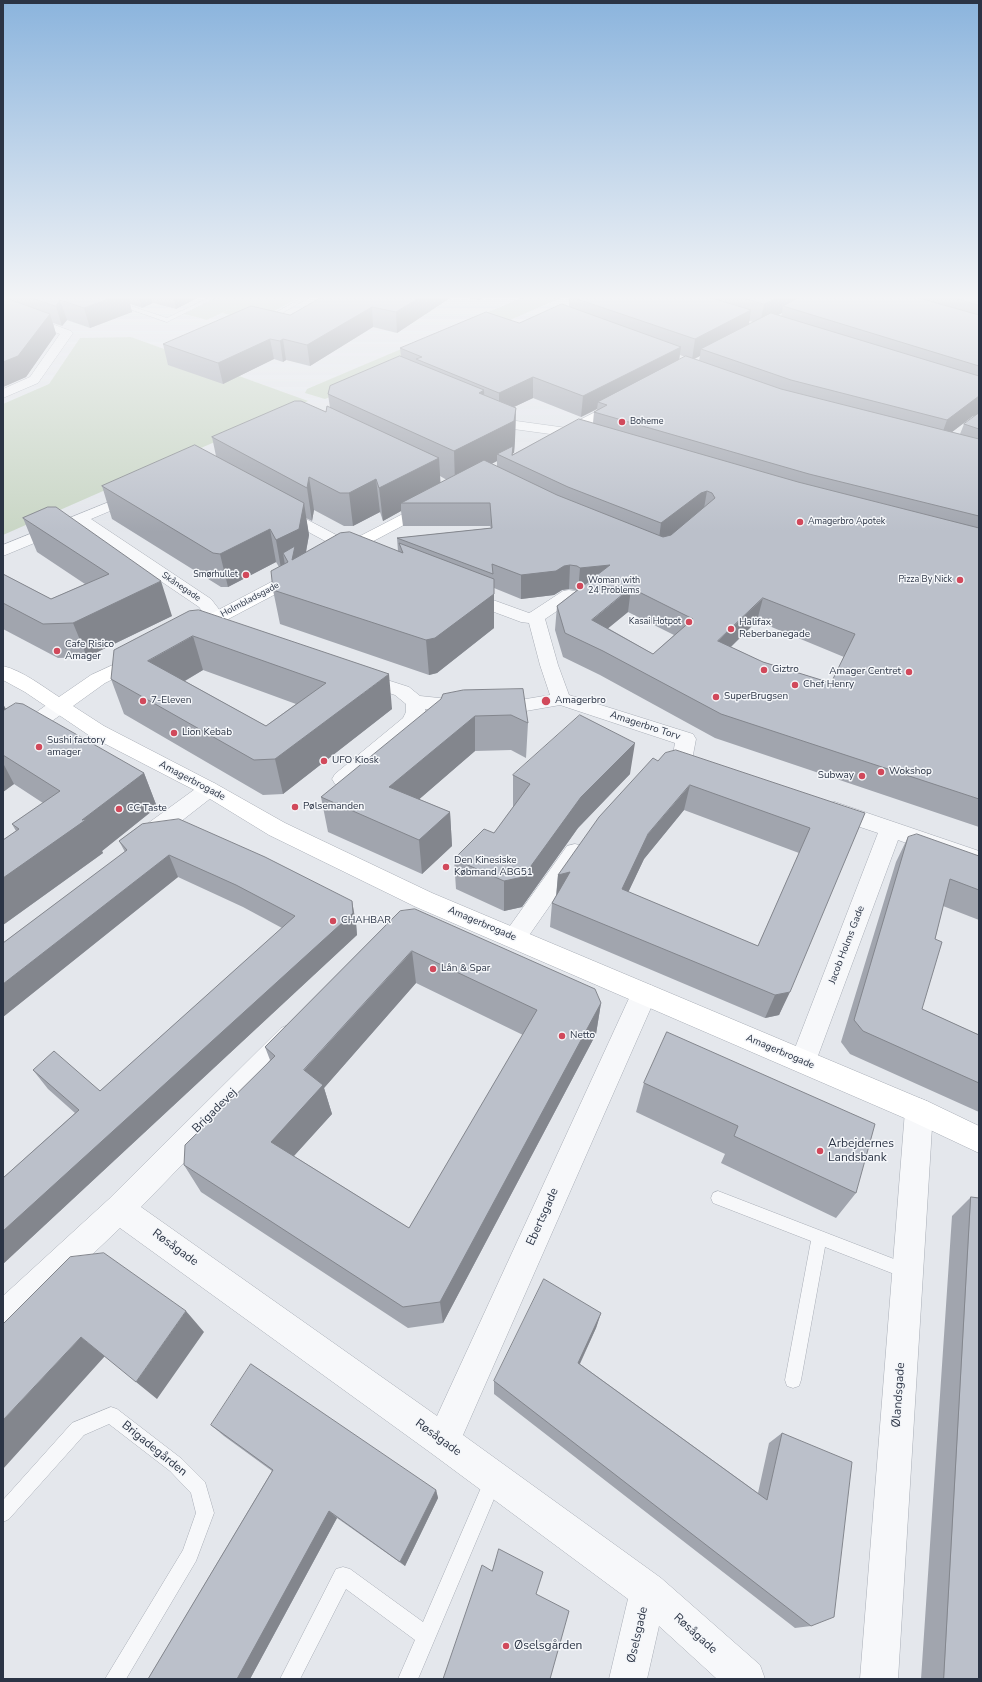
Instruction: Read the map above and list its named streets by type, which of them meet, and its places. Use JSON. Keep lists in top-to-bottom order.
{
  "streets": {
    "street": [
      "Skånegade",
      "Holmbladsgade",
      "Amagerbro Torv",
      "Amagerbrogade",
      "Jacob Holms Gade",
      "Brigadevej",
      "Ebertsgade",
      "Røsågade",
      "Ølandsgade",
      "Øselsgade"
    ],
    "lane": ["Brigadegården"]
  },
  "crossings": [
    ["Skånegade", "Holmbladsgade"],
    ["Amagerbrogade", "Jacob Holms Gade"],
    ["Amagerbrogade", "Ebertsgade"],
    ["Amagerbrogade", "Ølandsgade"],
    ["Brigadevej", "Røsågade"],
    ["Ebertsgade", "Røsågade"],
    ["Røsågade", "Øselsgade"]
  ],
  "places": [
    "Boheme",
    "Amagerbro Apotek",
    "Smørhullet",
    "Pizza By Nick",
    "Woman with 24 Problems",
    "Kasai Hotpot",
    "Halifax Reberbanegade",
    "Cafe Risico Amager",
    "Giztro",
    "Amager Centret",
    "Chef Henry",
    "SuperBrugsen",
    "7-Eleven",
    "Amagerbro",
    "Lion Kebab",
    "Sushi factory amager",
    "UFO Kiosk",
    "Wokshop",
    "Subway",
    "Pølsemanden",
    "CC Taste",
    "Den Kinesiske Købmand ABG51",
    "CHAHBAR",
    "Lån & Spar",
    "Netto",
    "Arbejdernes Landsbank",
    "Øselsgården"
  ]
}
